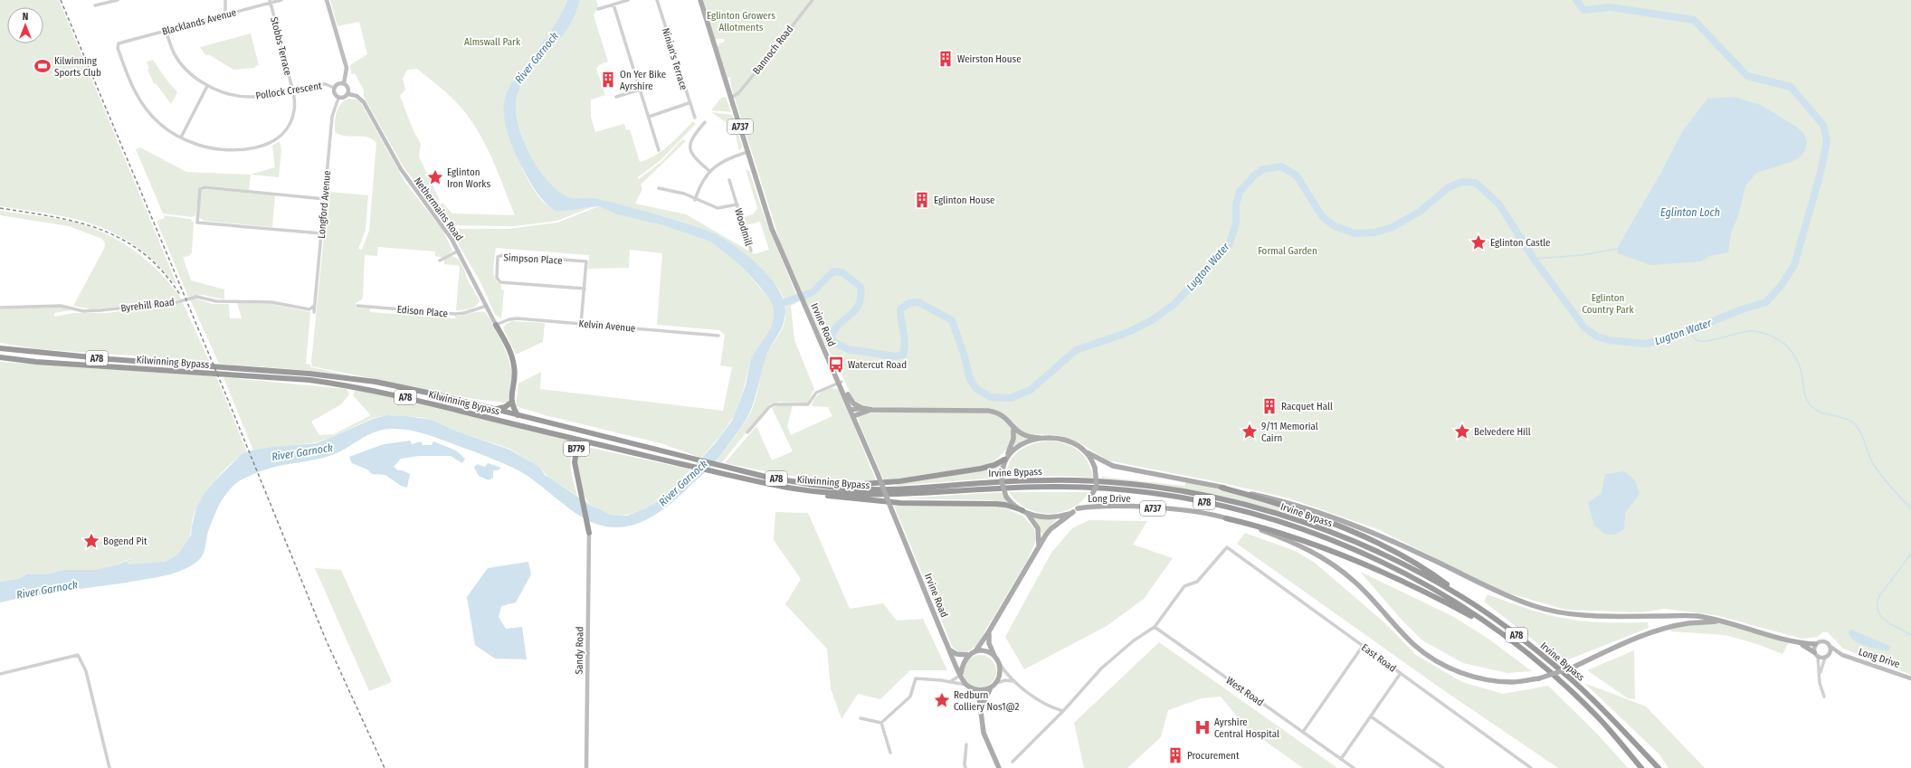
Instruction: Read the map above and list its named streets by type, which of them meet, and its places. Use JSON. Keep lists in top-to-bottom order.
{
  "streets": {
    "highway": [
      "A78",
      "Kilwinning Bypass",
      "B779",
      "Irvine Bypass"
    ],
    "main road": [
      "A737",
      "Nethermains Road",
      "Irvine Road",
      "Long Drive",
      "Sandy Road"
    ],
    "street": [
      "Blacklands Avenue",
      "Stobbs Terrace",
      "Bannoch Road",
      "Ninian's Terrace",
      "Pollock Crescent",
      "Longford Avenue",
      "Woodmill",
      "Simpson Place",
      "Byrehill Road",
      "Edison Place",
      "Kelvin Avenue",
      "East Road",
      "West Road"
    ]
  },
  "crossings": [
    ["Blacklands Avenue", "Stobbs Terrace"],
    ["Blacklands Avenue", "Pollock Crescent"],
    ["Stobbs Terrace", "Pollock Crescent"],
    ["Bannoch Road", "Irvine Road"],
    ["Pollock Crescent", "Longford Avenue"],
    ["Pollock Crescent", "Nethermains Road"],
    ["A737", "Irvine Road"],
    ["Longford Avenue", "Nethermains Road"],
    ["Longford Avenue", "Byrehill Road"],
    ["Nethermains Road", "Edison Place"],
    ["Nethermains Road", "Kelvin Avenue"],
    ["Simpson Place", "Kelvin Avenue"],
    ["Kilwinning Bypass", "B779"],
    ["Kilwinning Bypass", "Irvine Bypass"],
    ["B779", "Sandy Road"],
    ["East Road", "West Road"]
  ],
  "water": ["River Garnock", "Eglinton Loch", "Lugton Water"],
  "parks": [
    "Eglinton Growers Allotments",
    "Almswall Park",
    "Formal Garden",
    "Eglinton Country Park"
  ],
  "places": {
    "building": [
      "Weirston House",
      "On Yer Bike Ayrshire",
      "Eglinton House",
      "Racquet Hall",
      "Procurement"
    ],
    "sports": ["Kilwinning Sports Club"],
    "place": [
      "Eglinton Iron Works",
      "Eglinton Castle",
      "9/11 Memorial Cairn",
      "Belvedere Hill",
      "Bogend Pit",
      "Redburn Colliery Nos1@2"
    ],
    "bus stop": ["Watercut Road"],
    "hospital": ["Ayrshire Central Hospital"]
  },
  "north": "top"
}
